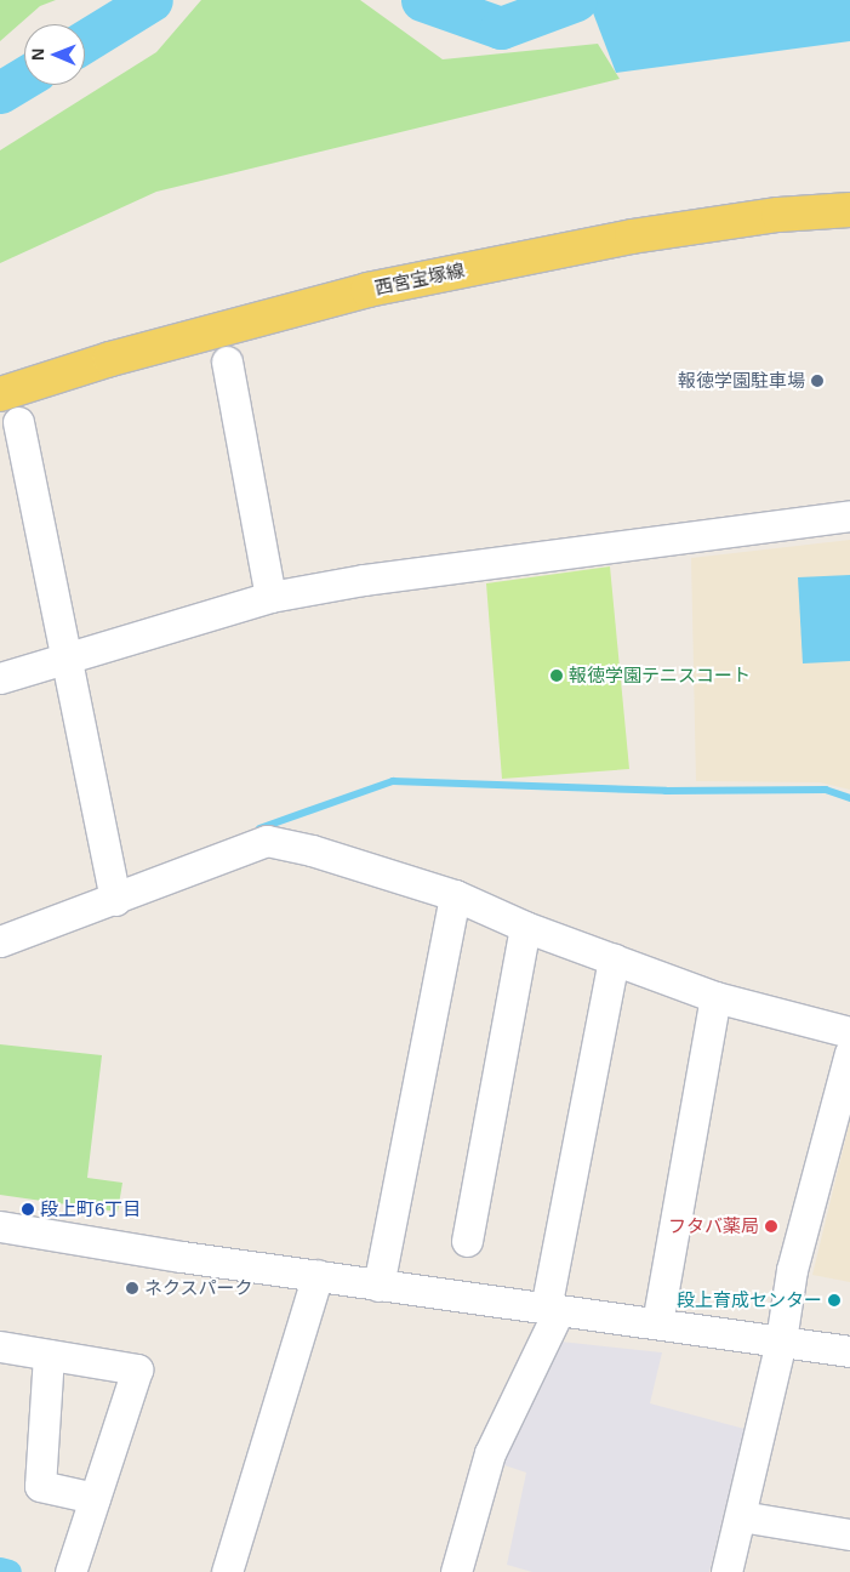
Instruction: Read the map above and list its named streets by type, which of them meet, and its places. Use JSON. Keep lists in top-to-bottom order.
{
  "streets": {
    "main road": ["西宮宝塚線"]
  },
  "places": [
    "報徳学園駐車場",
    "報徳学園テニスコート",
    "段上町6丁目",
    "フタバ薬局",
    "ネクスパーク",
    "段上育成センター"
  ],
  "north": "left"
}
